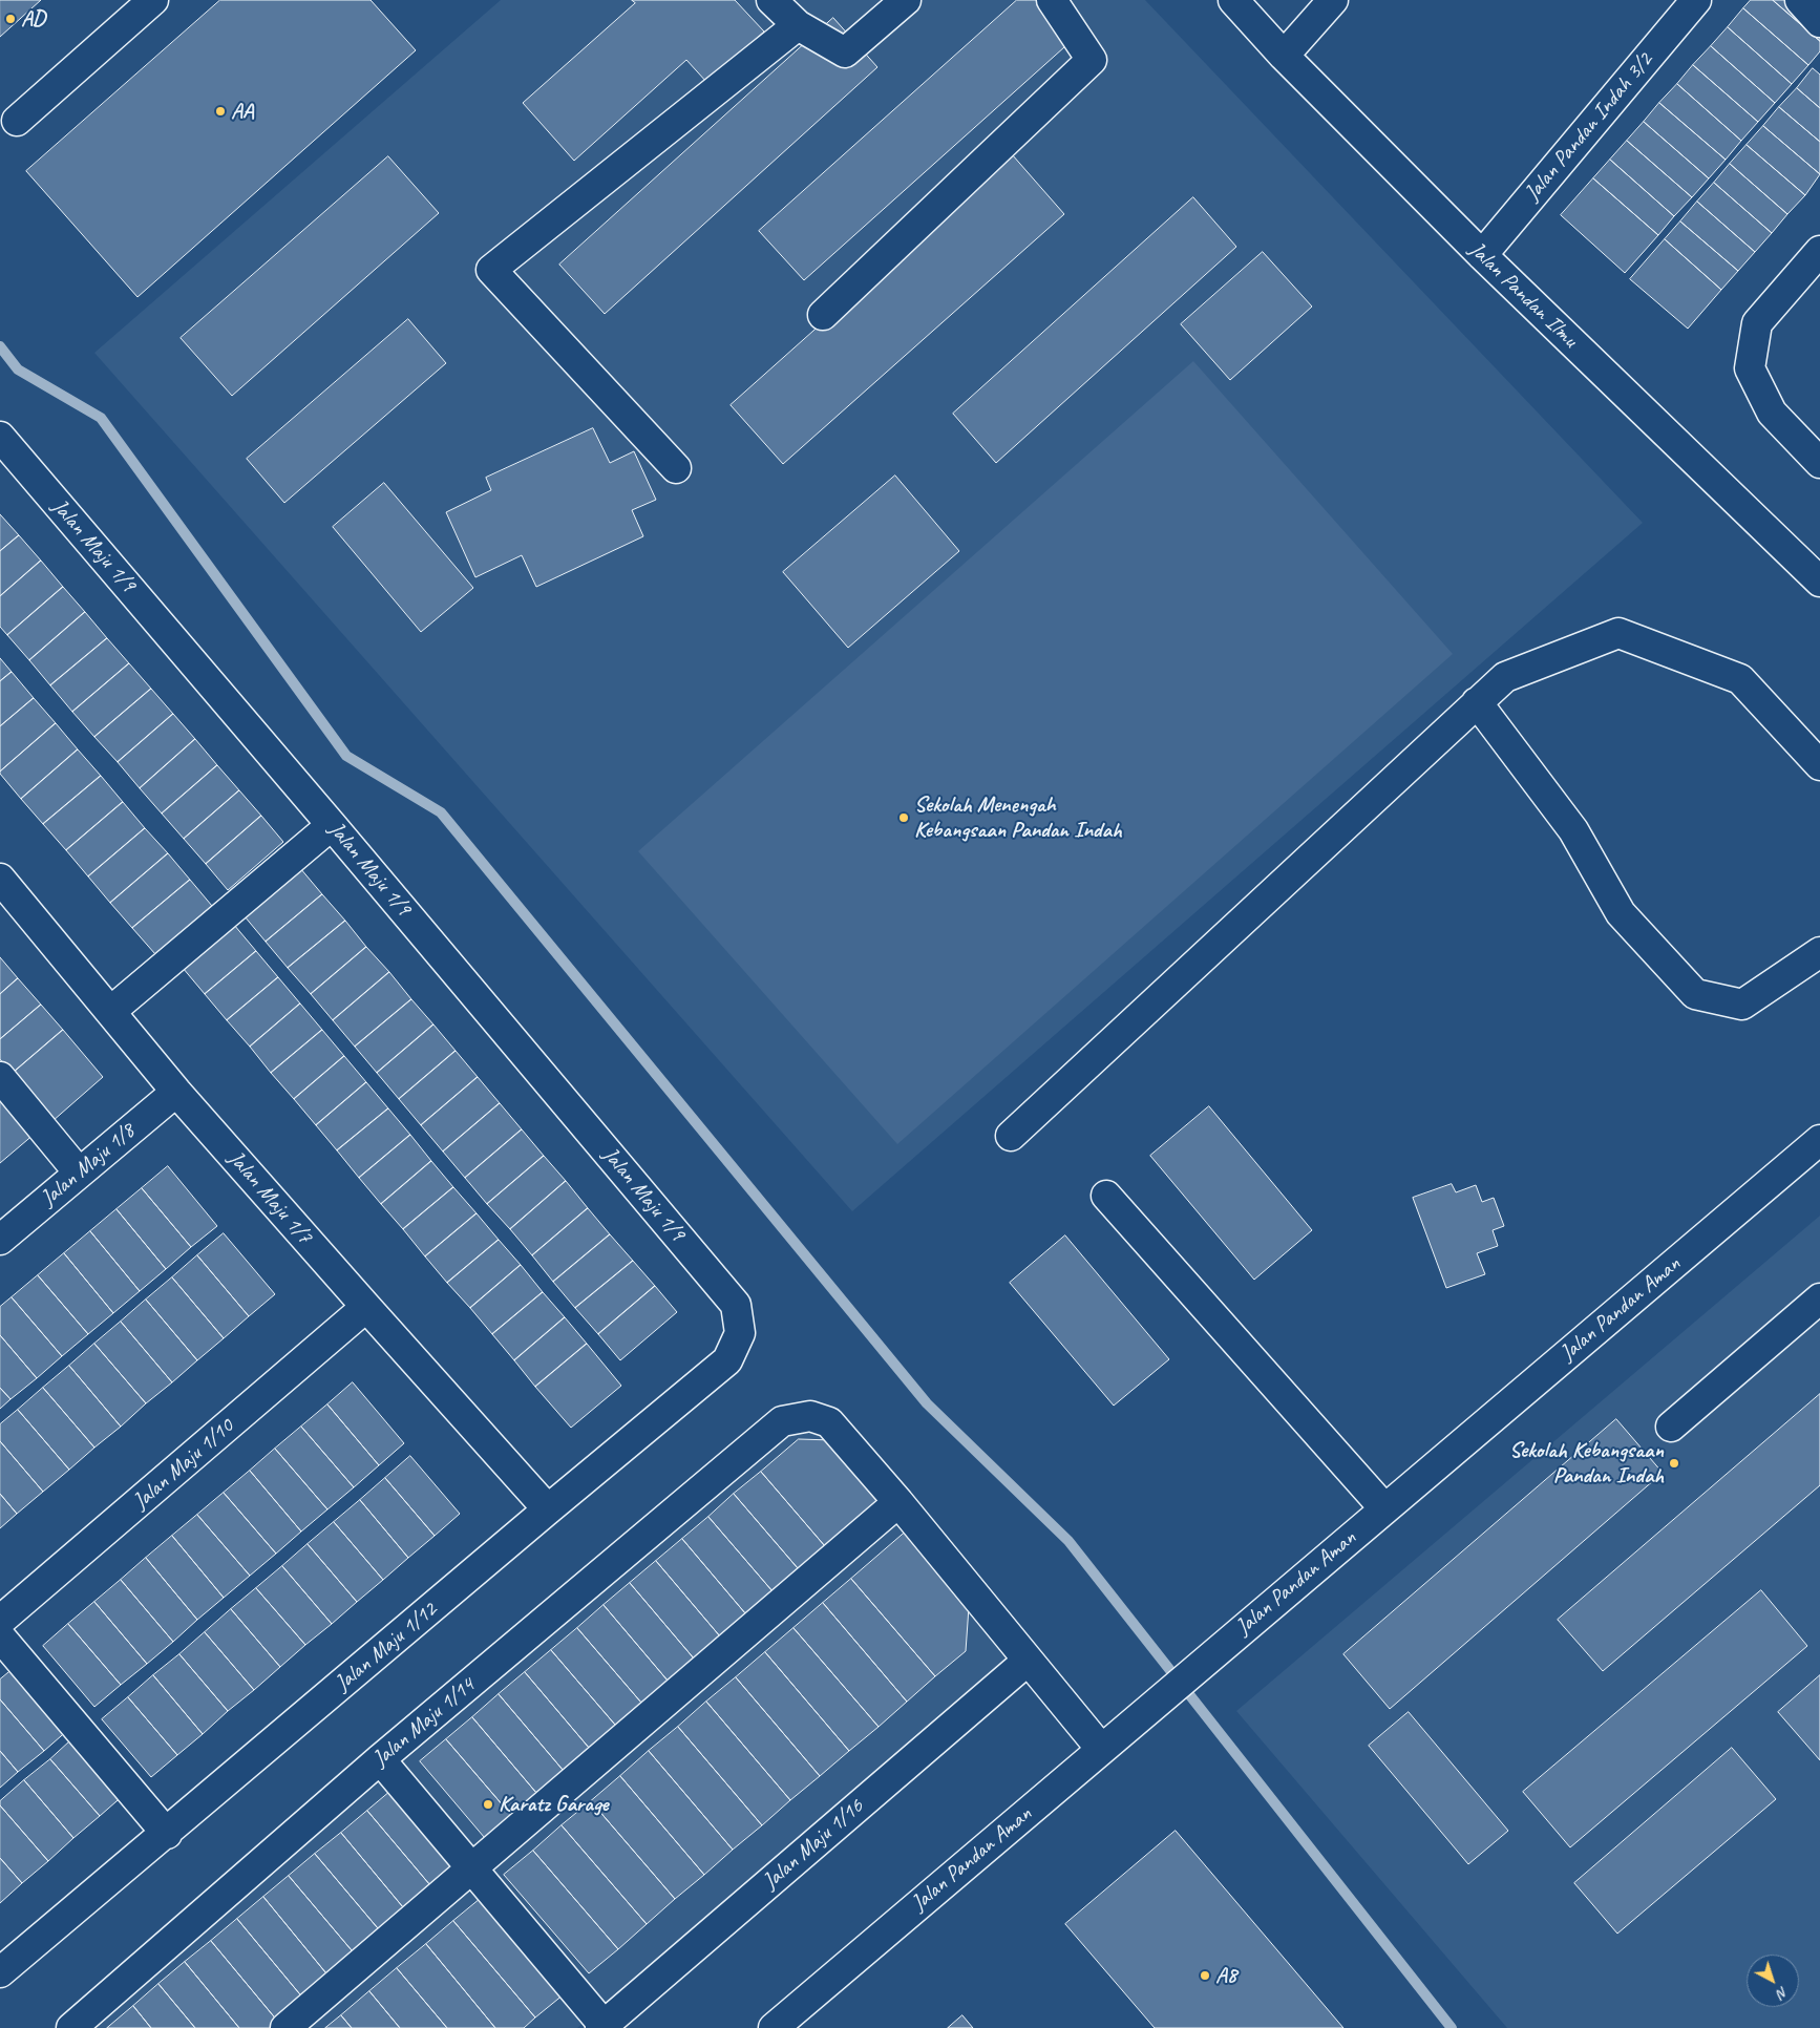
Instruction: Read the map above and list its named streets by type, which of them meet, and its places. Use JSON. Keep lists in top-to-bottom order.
{
  "streets": {
    "street": [
      "Jalan Pandan Indah 3/2",
      "Jalan Pandan Ilmu",
      "Jalan Maju 1/9",
      "Jalan Maju 1/8",
      "Jalan Maju 1/7",
      "Jalan Pandan Aman",
      "Jalan Maju 1/10",
      "Jalan Maju 1/12",
      "Jalan Maju 1/14",
      "Jalan Maju 1/16"
    ]
  },
  "crossings": [
    ["Jalan Pandan Indah 3/2", "Jalan Pandan Ilmu"],
    ["Jalan Maju 1/9", "Jalan Maju 1/12"],
    ["Jalan Maju 1/8", "Jalan Maju 1/7"],
    ["Jalan Maju 1/7", "Jalan Maju 1/10"],
    ["Jalan Maju 1/7", "Jalan Maju 1/12"]
  ],
  "places": [
    "AD",
    "AA",
    "Sekolah Menengah Kebangsaan Pandan Indah",
    "Sekolah Kebangsaan Pandan Indah",
    "Karatz Garage",
    "A8"
  ],
  "north": "bottom right"
}
